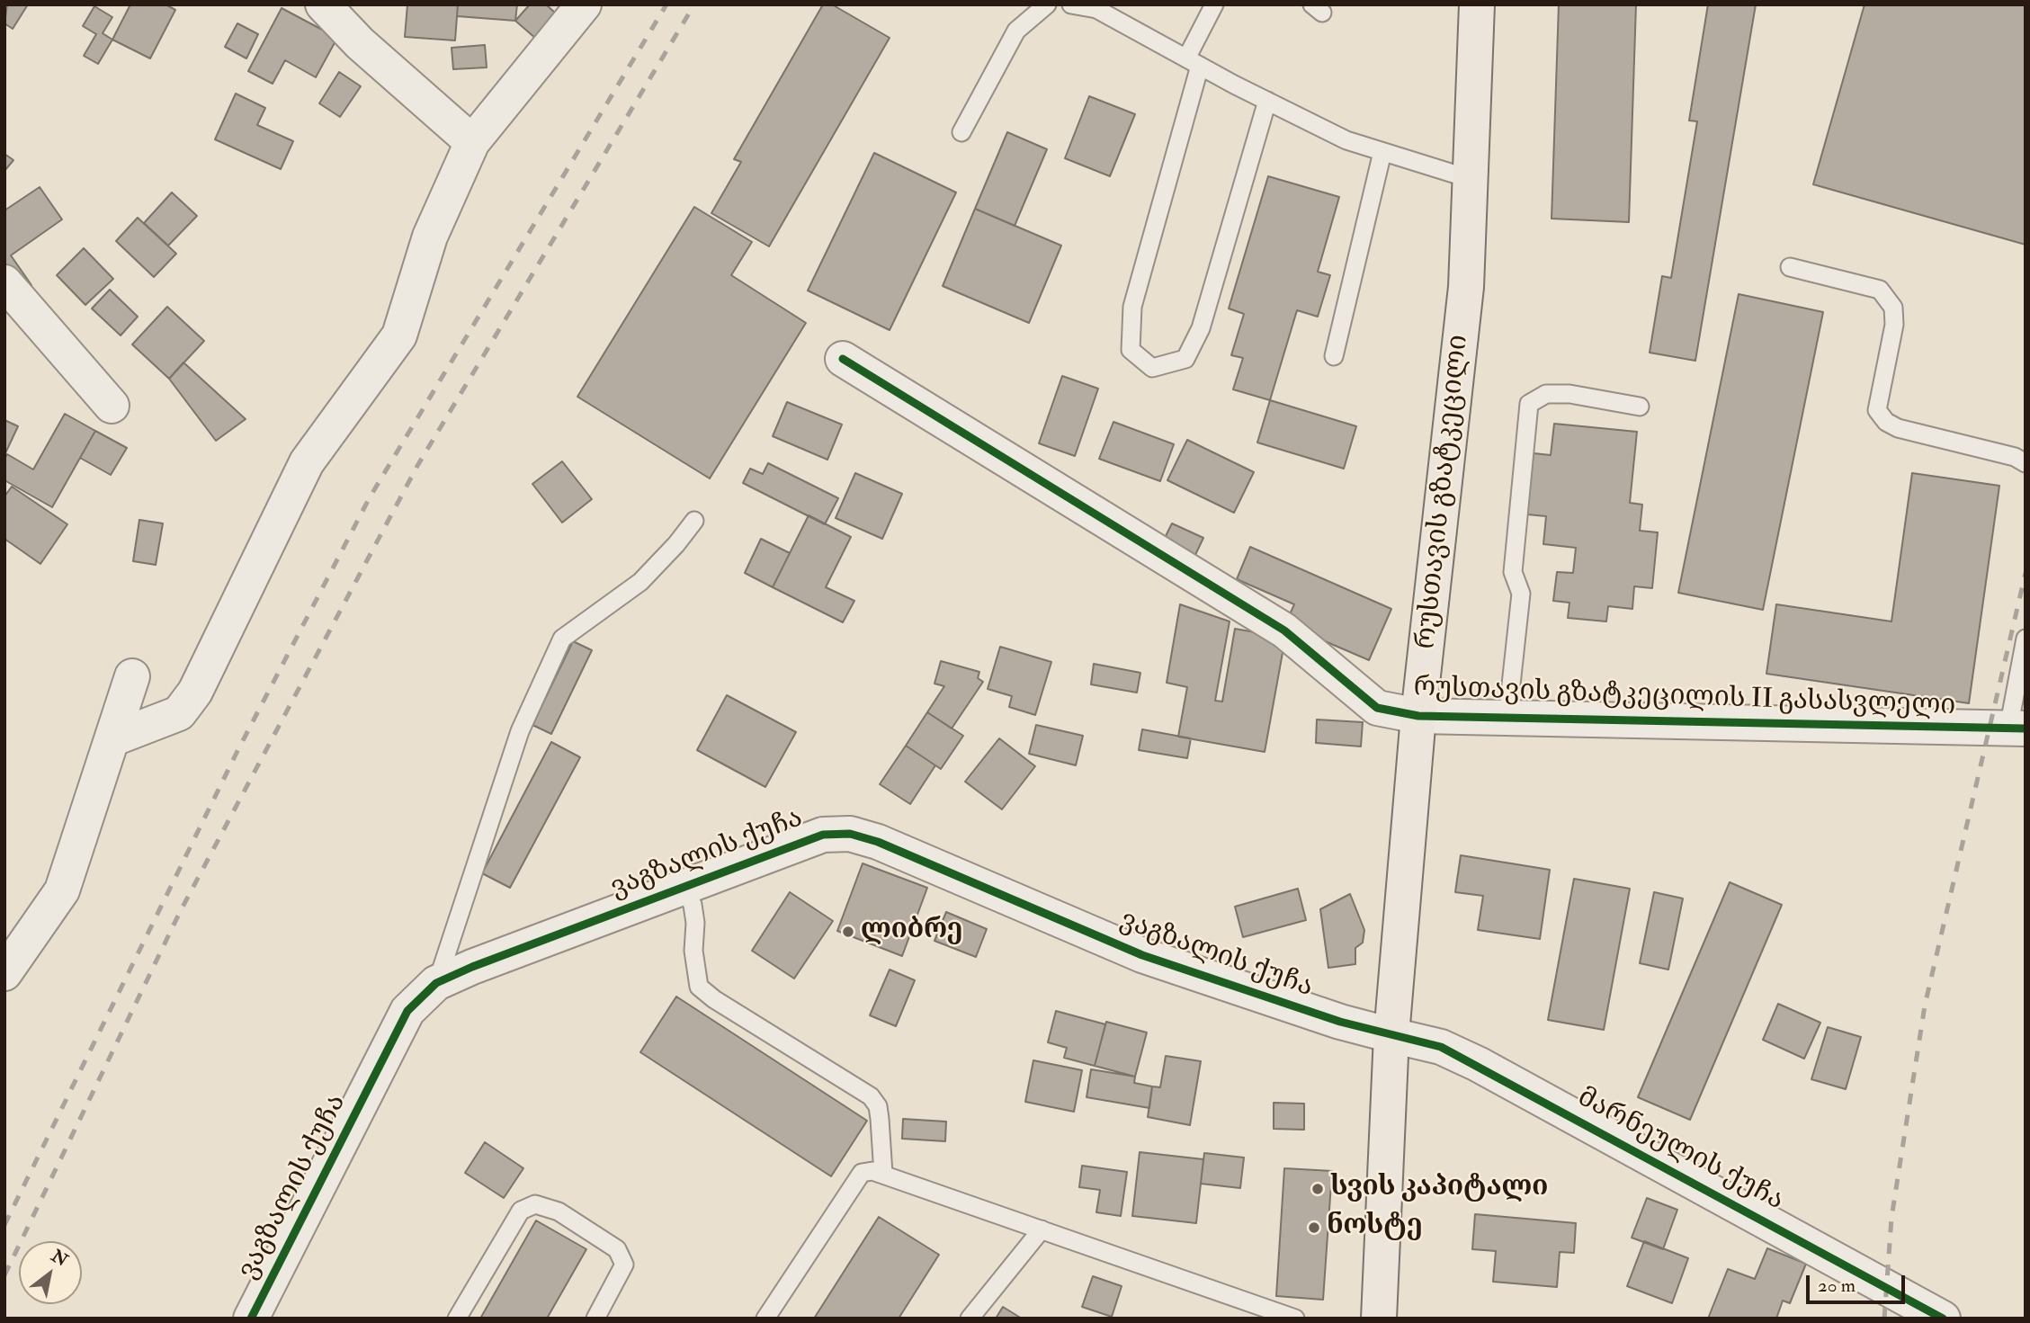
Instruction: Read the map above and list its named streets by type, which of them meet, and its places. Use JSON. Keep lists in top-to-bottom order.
{
  "streets": {
    "highway": ["რუსთავის გზატკეცილი"],
    "street": ["რუსთავის გზატკეცილის II გასასვლელი", "ვაგზალის ქუჩა", "მარნეულის ქუჩა"]
  },
  "crossings": [
    ["რუსთავის გზატკეცილი", "რუსთავის გზატკეცილის II გასასვლელი"],
    ["რუსთავის გზატკეცილი", "ვაგზალის ქუჩა"],
    ["რუსთავის გზატკეცილი", "მარნეულის ქუჩა"],
    ["ვაგზალის ქუჩა", "მარნეულის ქუჩა"]
  ],
  "places": ["ლიბრე", "სვის კაპიტალი", "ნოსტე"],
  "scale_bar": "20 m",
  "north": "top right"
}
